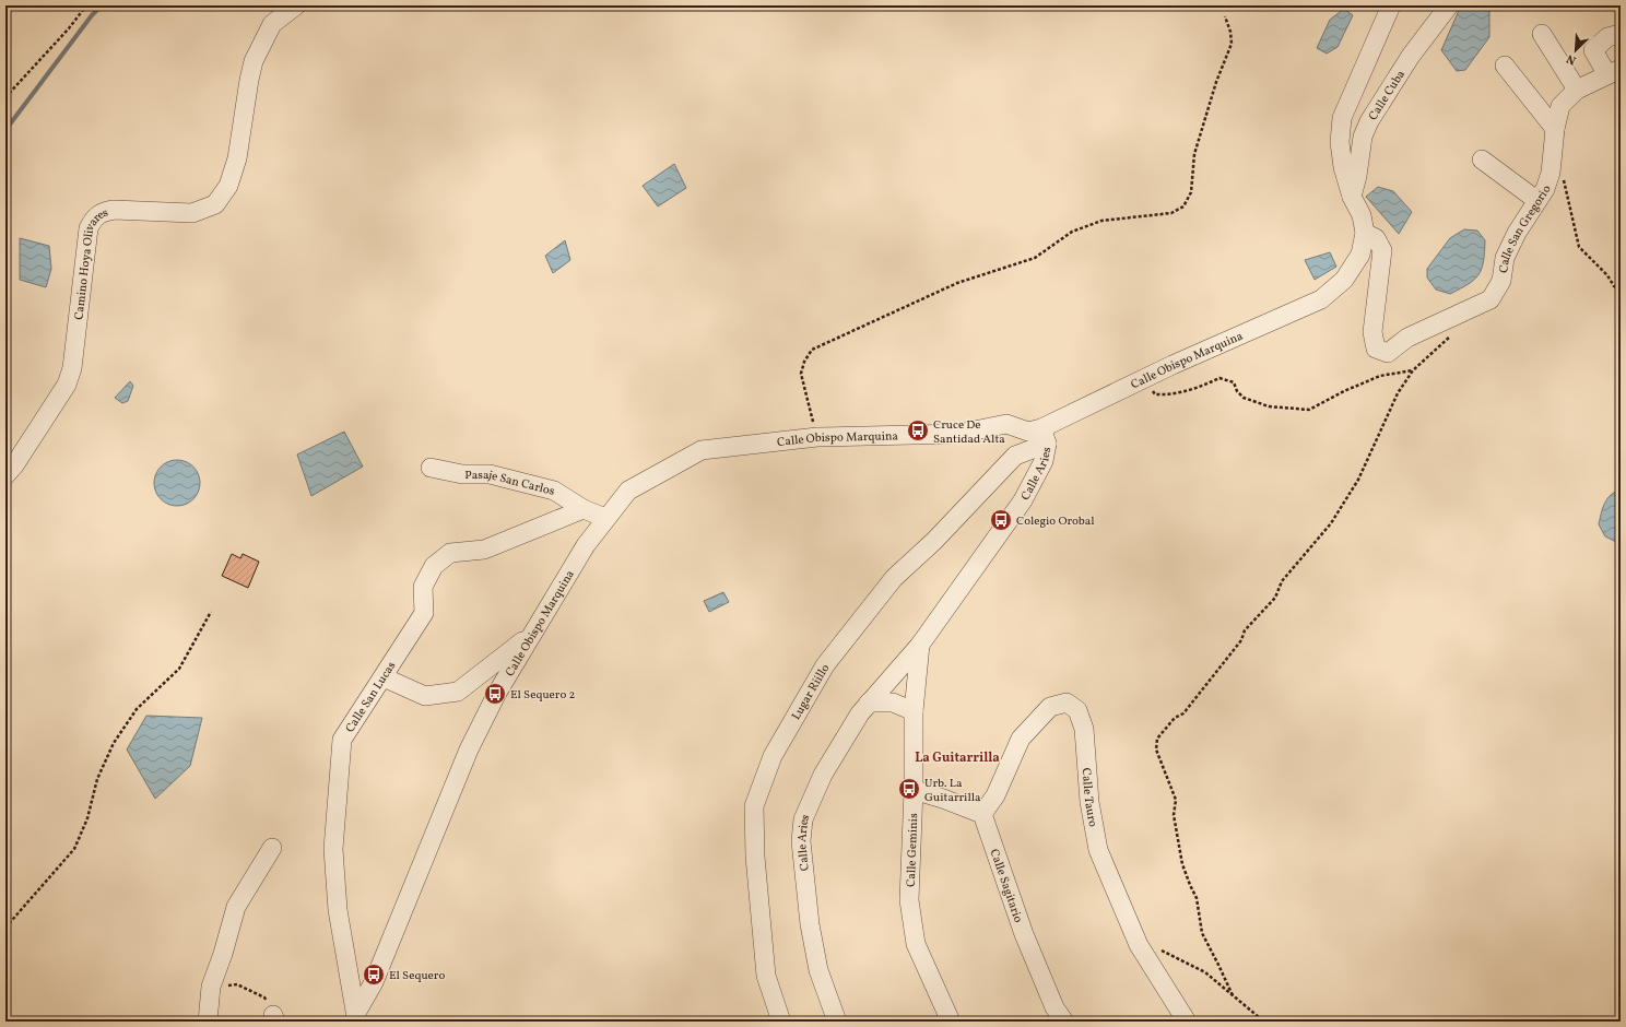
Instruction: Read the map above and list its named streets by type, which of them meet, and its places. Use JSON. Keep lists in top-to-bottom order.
{
  "streets": {
    "street": [
      "Calle Cuba",
      "Calle San Gregorio",
      "Camino Hoya Olivares",
      "Calle Obispo Marquina",
      "Calle Aries",
      "Pasaje San Carlos",
      "Lugar Riillo",
      "Calle San Lucas",
      "Calle Tauro",
      "Calle Geminis",
      "Calle Sagitario"
    ]
  },
  "crossings": [
    ["Calle Cuba", "Calle Obispo Marquina"],
    ["Calle San Gregorio", "Calle Obispo Marquina"],
    ["Calle Obispo Marquina", "Calle Aries"],
    ["Calle Obispo Marquina", "Lugar Riillo"],
    ["Calle Obispo Marquina", "Calle San Lucas"],
    ["Calle Aries", "Lugar Riillo"],
    ["Calle Aries", "Calle Geminis"],
    ["Pasaje San Carlos", "Calle San Lucas"],
    ["Calle Tauro", "Calle Sagitario"]
  ],
  "districts": ["La Guitarrilla"],
  "places": {
    "bus stop": [
      "Cruce De Santidad Alta",
      "Colegio Orobal",
      "El Sequero 2",
      "Urb. La Guitarrilla",
      "El Sequero"
    ]
  },
  "north": "bottom left"
}
